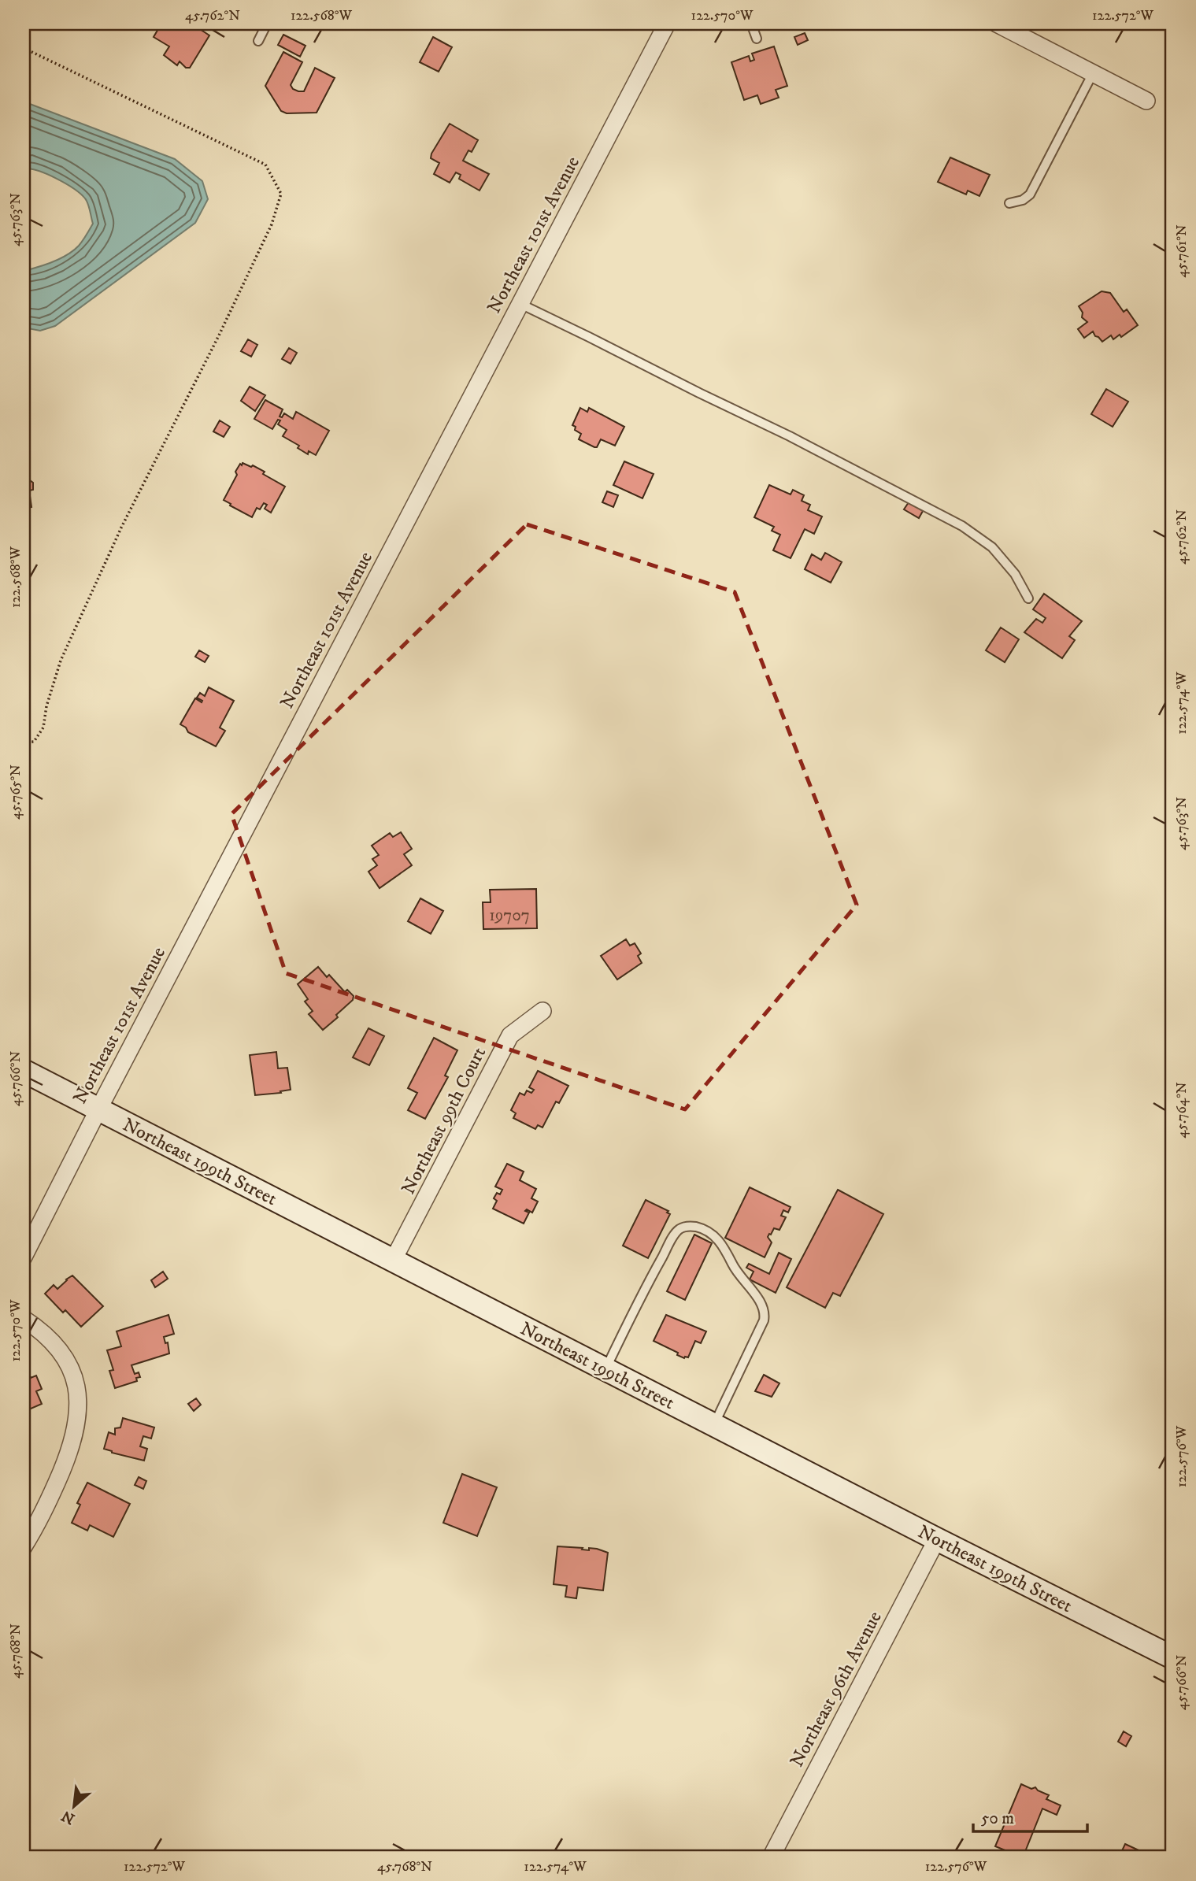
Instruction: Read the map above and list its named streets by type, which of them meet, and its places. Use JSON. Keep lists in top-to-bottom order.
{
  "streets": {
    "main road": ["Northeast 199th Street"],
    "street": ["Northeast 101st Avenue", "Northeast 99th Court", "Northeast 96th Avenue"]
  },
  "crossings": [
    ["Northeast 101st Avenue", "Northeast 199th Street"],
    ["Northeast 99th Court", "Northeast 199th Street"],
    ["Northeast 199th Street", "Northeast 96th Avenue"]
  ],
  "house_numbers": ["19707"],
  "scale_bar": "50 m",
  "north": "bottom left",
  "coordinates": [
    "45.762°N",
    "122.568°W",
    "122.570°W",
    "122.572°W",
    "45.763°N",
    "45.761°N",
    "122.574°W",
    "45.765°N",
    "45.766°N",
    "45.764°N",
    "122.576°W",
    "45.768°N"
  ]
}
